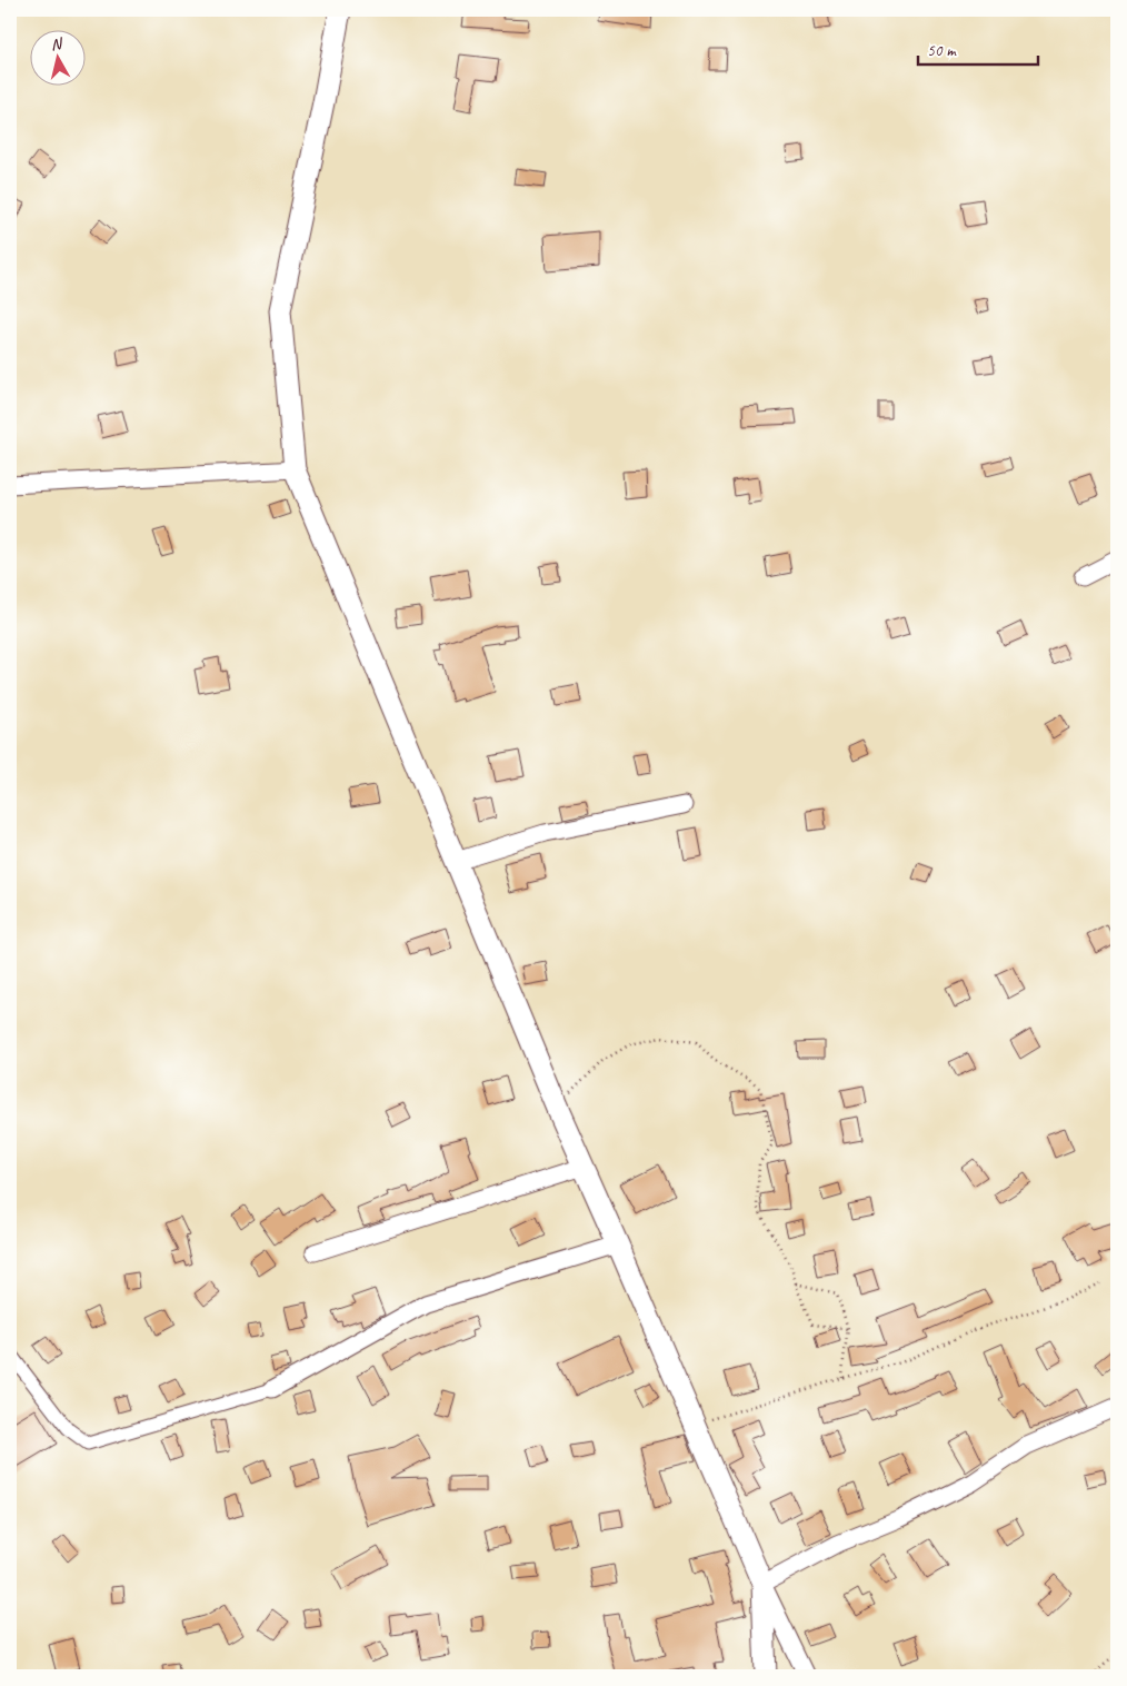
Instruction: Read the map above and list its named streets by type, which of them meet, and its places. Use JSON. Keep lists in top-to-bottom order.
{
  "scale_bar": "50 m",
  "north": "top"
}
